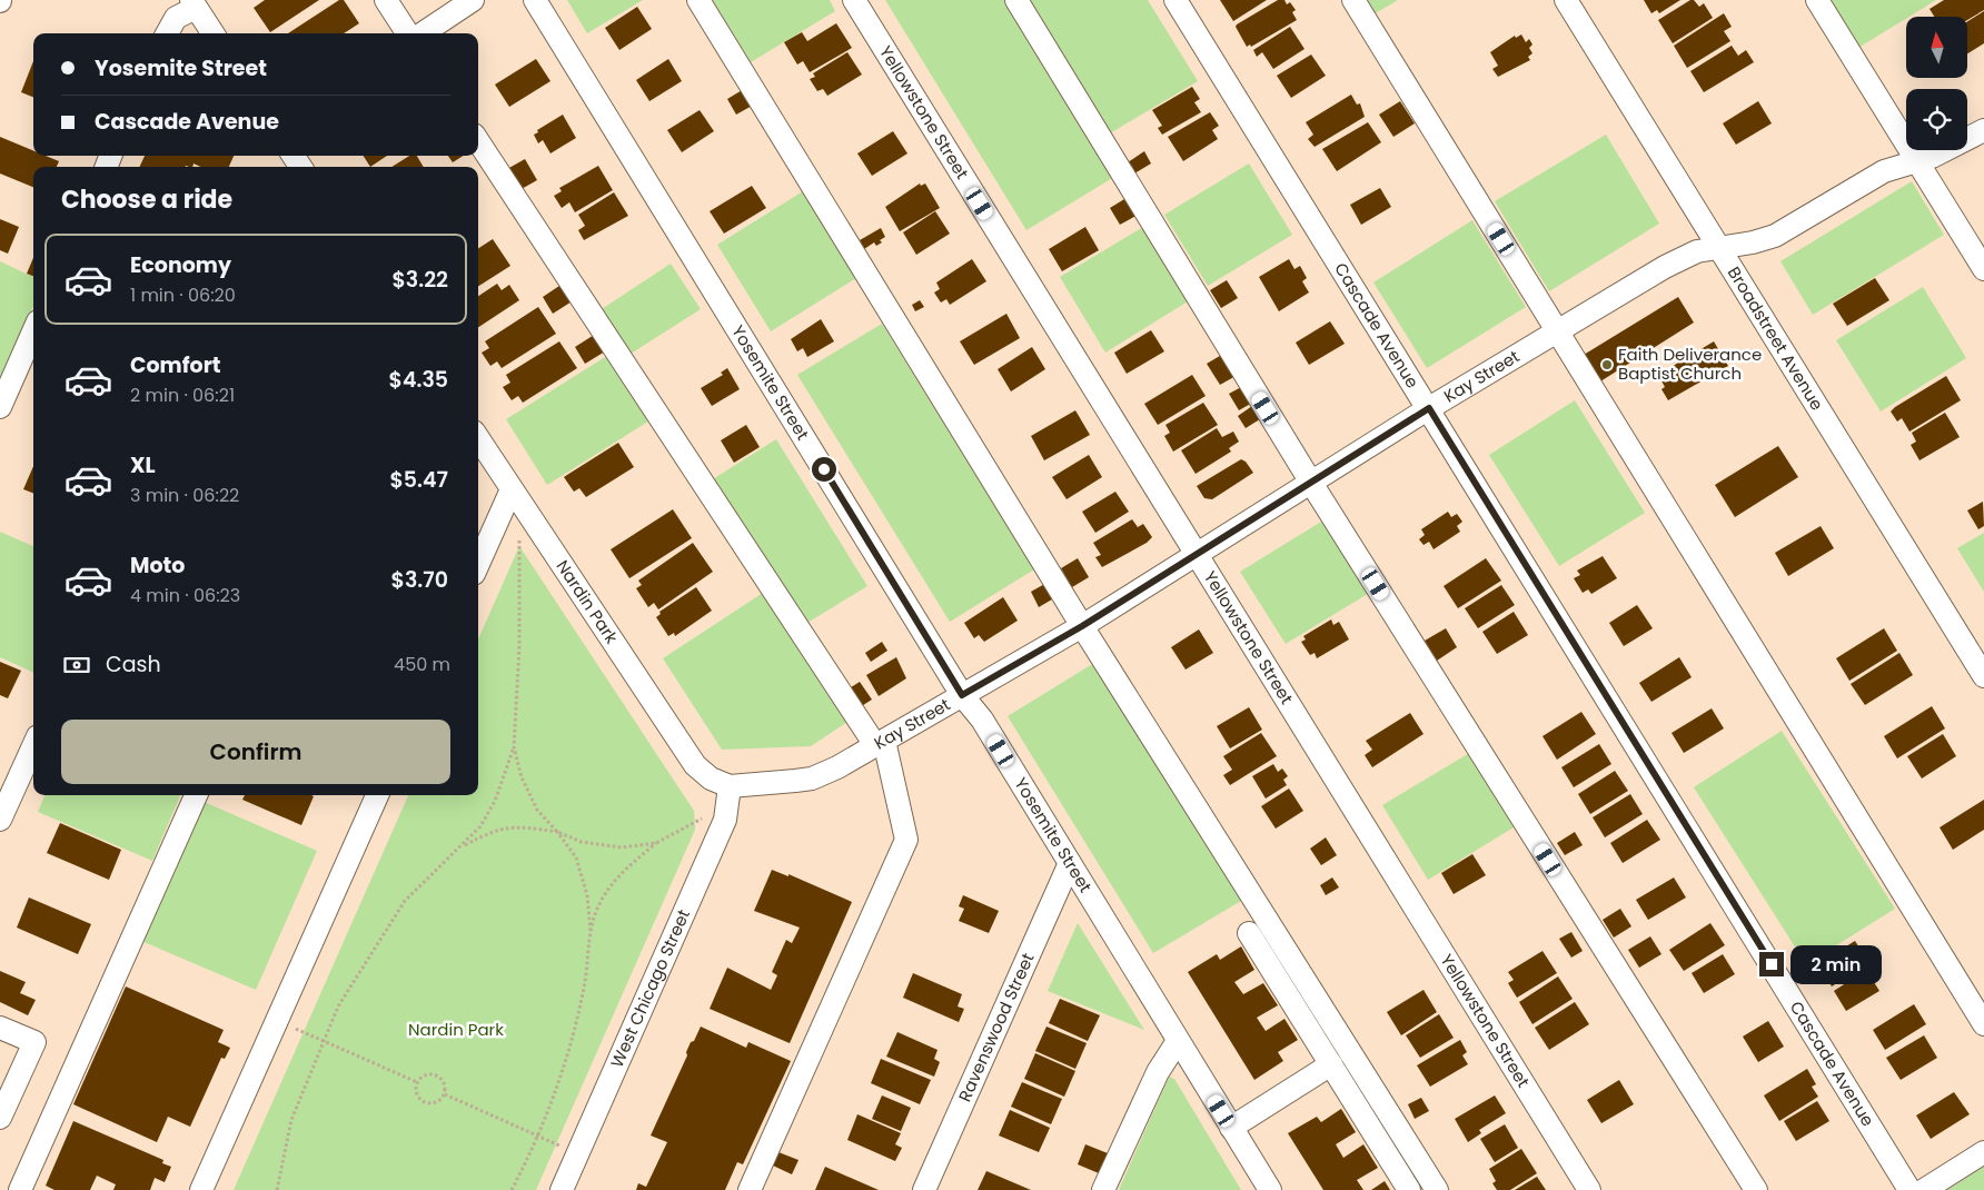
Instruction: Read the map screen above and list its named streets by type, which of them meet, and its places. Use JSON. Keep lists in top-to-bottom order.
{
  "streets": {
    "street": [
      "Yellowstone Street",
      "Cascade Avenue",
      "Broadstreet Avenue",
      "Kay Street",
      "Yosemite Street",
      "Nardin Park",
      "West Chicago Street",
      "Ravenswood Street"
    ]
  },
  "crossings": [
    ["Yellowstone Street", "Kay Street"],
    ["Cascade Avenue", "Kay Street"],
    ["Broadstreet Avenue", "Kay Street"],
    ["Kay Street", "Yosemite Street"],
    ["Kay Street", "Nardin Park"],
    ["Kay Street", "West Chicago Street"],
    ["Yosemite Street", "Ravenswood Street"],
    ["Nardin Park", "West Chicago Street"]
  ],
  "parks": ["Nardin Park"],
  "places": ["Faith Deliverance Baptist Church"],
  "north": "top",
  "page": {
    "banner": ["Yosemite Street", "Cascade Avenue"],
    "heading": "Choose a ride",
    "list": [
      {
        "name": "Economy",
        "note": "1 min · 06:20",
        "value": "$3.22"
      },
      {
        "name": "Comfort",
        "note": "2 min · 06:21",
        "value": "$4.35"
      },
      {
        "name": "XL",
        "note": "3 min · 06:22",
        "value": "$5.47"
      },
      {
        "name": "Moto",
        "note": "4 min · 06:23",
        "value": "$3.70"
      }
    ],
    "pay": ["Cash", "450 m"],
    "buttons": "Confirm",
    "bubble": "2 min"
  }
}
